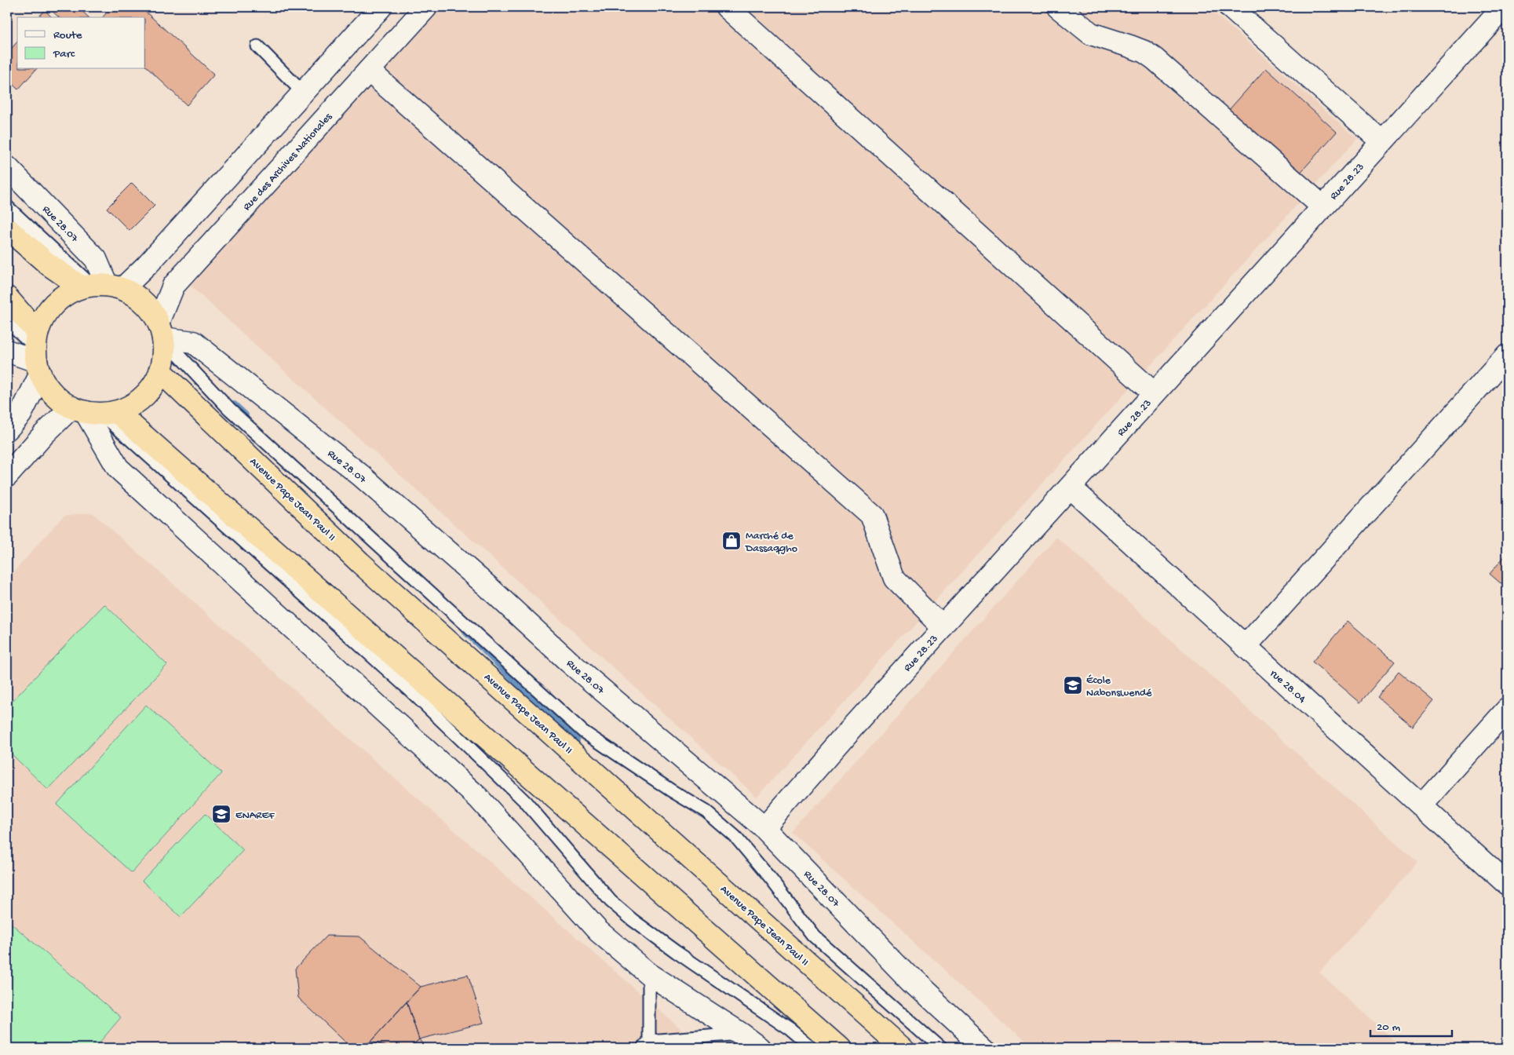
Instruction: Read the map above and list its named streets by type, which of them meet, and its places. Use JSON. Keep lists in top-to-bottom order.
{
  "streets": {
    "highway": ["Avenue Pape Jean Paul II"],
    "street": [
      "Rue des Archives Nationales",
      "Rue 28.23",
      "Rue 28.07",
      "rue 28.04"
    ]
  },
  "crossings": [
    ["Rue des Archives Nationales", "Rue 28.07"],
    ["Rue des Archives Nationales", "Avenue Pape Jean Paul II"],
    ["Rue 28.23", "Rue 28.07"],
    ["Rue 28.23", "rue 28.04"],
    ["Rue 28.07", "Avenue Pape Jean Paul II"]
  ],
  "places": {
    "shop": ["Marché de Dassaqgho"],
    "school or university": ["École Nabonswendé", "ENAREF"]
  },
  "legend": ["Route", "Parc"],
  "scale_bar": "20 m"
}
